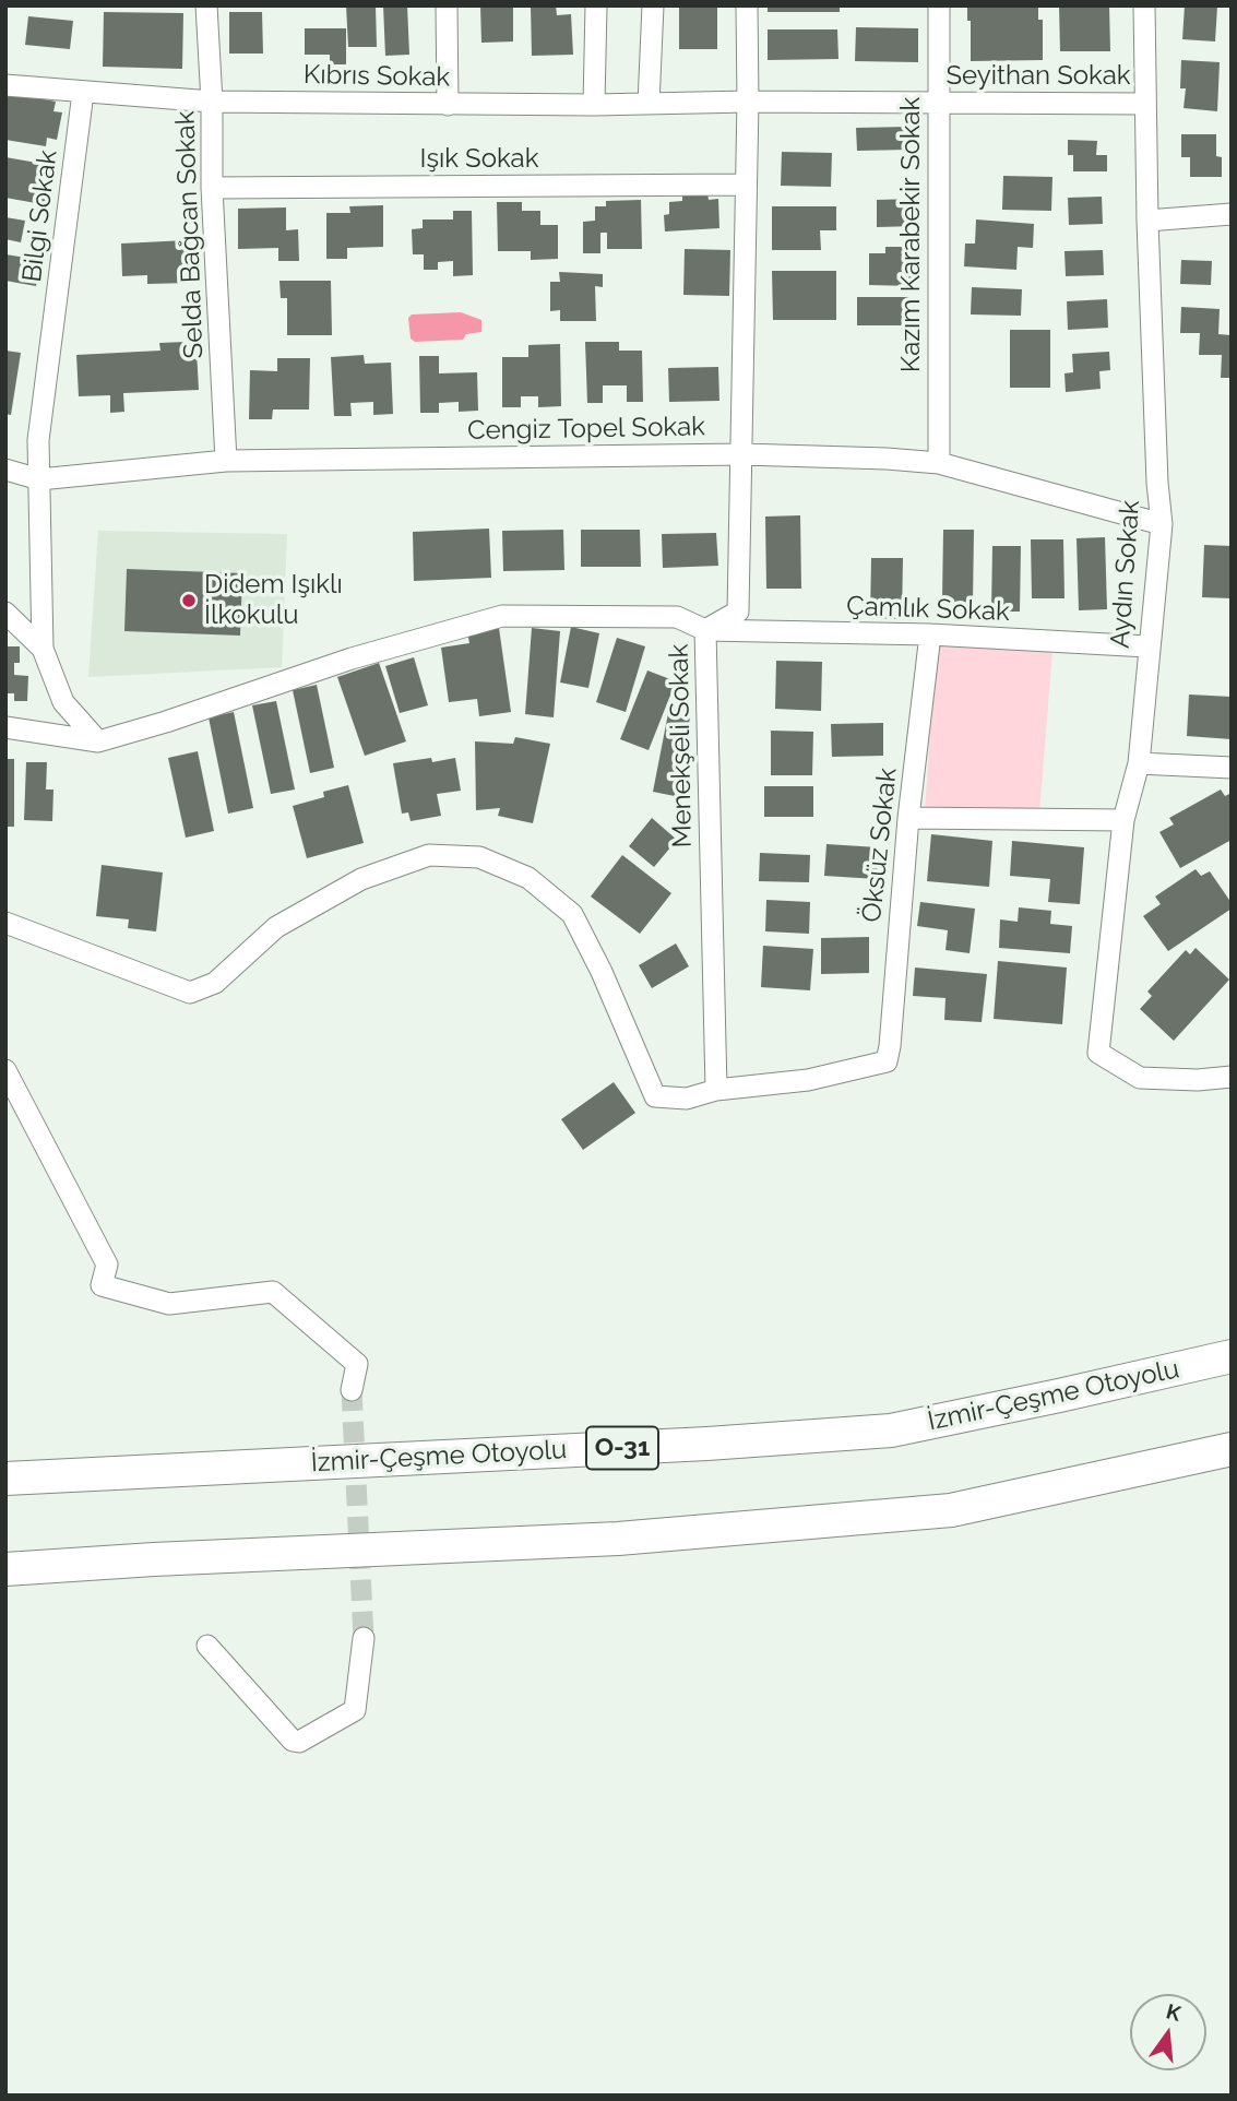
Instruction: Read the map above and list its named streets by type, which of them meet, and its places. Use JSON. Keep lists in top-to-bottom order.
{
  "streets": {
    "highway": ["İzmir-Çeşme Otoyolu", "O-31"],
    "street": [
      "Kıbrıs Sokak",
      "Seyithan Sokak",
      "Işık Sokak",
      "Bilgi Sokak",
      "Selda Bağcan Sokak",
      "Kazım Karabekir Sokak",
      "Cengiz Topel Sokak",
      "Aydın Sokak",
      "Çamlık Sokak",
      "Menekşeli Sokak",
      "Öksüz Sokak"
    ]
  },
  "crossings": [
    ["Kıbrıs Sokak", "Seyithan Sokak"],
    ["Kıbrıs Sokak", "Bilgi Sokak"],
    ["Kıbrıs Sokak", "Selda Bağcan Sokak"],
    ["Kıbrıs Sokak", "Menekşeli Sokak"],
    ["Seyithan Sokak", "Kazım Karabekir Sokak"],
    ["Seyithan Sokak", "Aydın Sokak"],
    ["Seyithan Sokak", "Menekşeli Sokak"],
    ["Işık Sokak", "Selda Bağcan Sokak"],
    ["Işık Sokak", "Menekşeli Sokak"],
    ["Bilgi Sokak", "Cengiz Topel Sokak"],
    ["Bilgi Sokak", "Çamlık Sokak"],
    ["Selda Bağcan Sokak", "Cengiz Topel Sokak"],
    ["Kazım Karabekir Sokak", "Cengiz Topel Sokak"],
    ["Cengiz Topel Sokak", "Aydın Sokak"],
    ["Cengiz Topel Sokak", "Menekşeli Sokak"],
    ["Aydın Sokak", "Çamlık Sokak"],
    ["Çamlık Sokak", "Menekşeli Sokak"],
    ["Çamlık Sokak", "Öksüz Sokak"],
    ["Menekşeli Sokak", "Öksüz Sokak"]
  ],
  "places": ["Didem Işıklı İlkokulu"],
  "north": "top"
}
